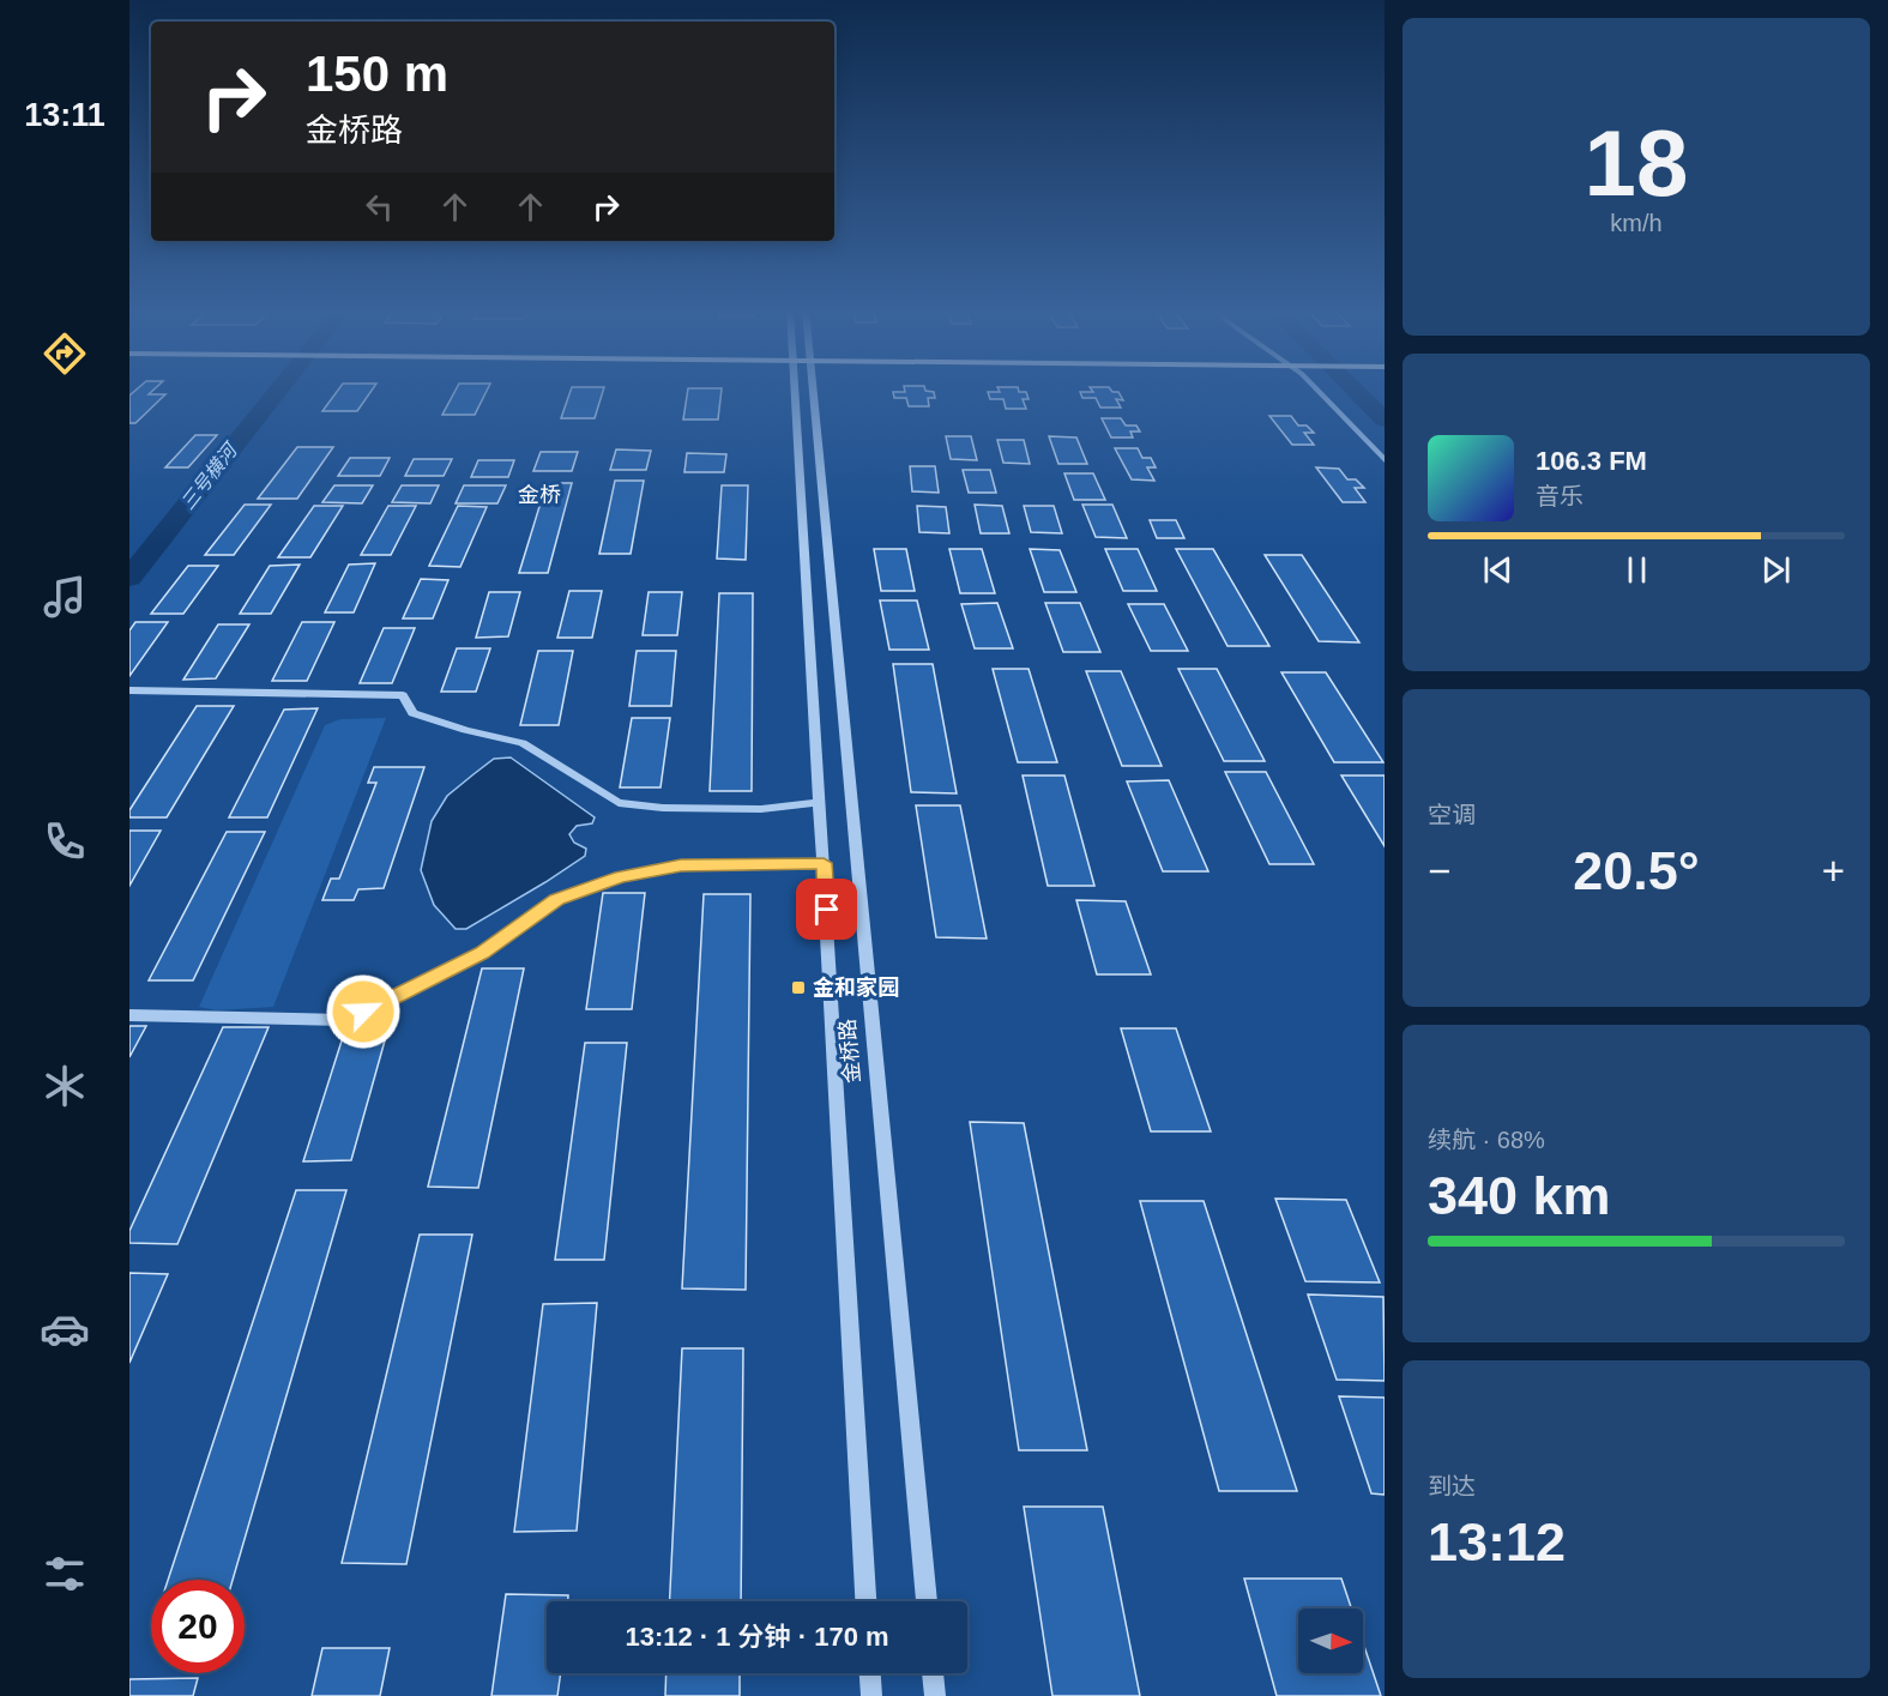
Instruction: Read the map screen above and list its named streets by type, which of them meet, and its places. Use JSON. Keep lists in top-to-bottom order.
{
  "streets": {
    "street": ["金桥路"]
  },
  "districts": ["金桥"],
  "water": ["三号横河"],
  "places": {
    "transit": ["金和家园"]
  },
  "north": "right",
  "page": {
    "tabs": "13:11",
    "tile": [
      ["18", "km/h"],
      "空调",
      ["续航 · 68%", "340 km"],
      ["到达", "13:12"]
    ],
    "turn": ["150 m", "金桥路"],
    "song": ["106.3 FM", "音乐"],
    "heat": ["−", "20.5°", "+"],
    "limit": "20",
    "trip": "13:12 · 1 分钟 · 170 m"
  }
}
